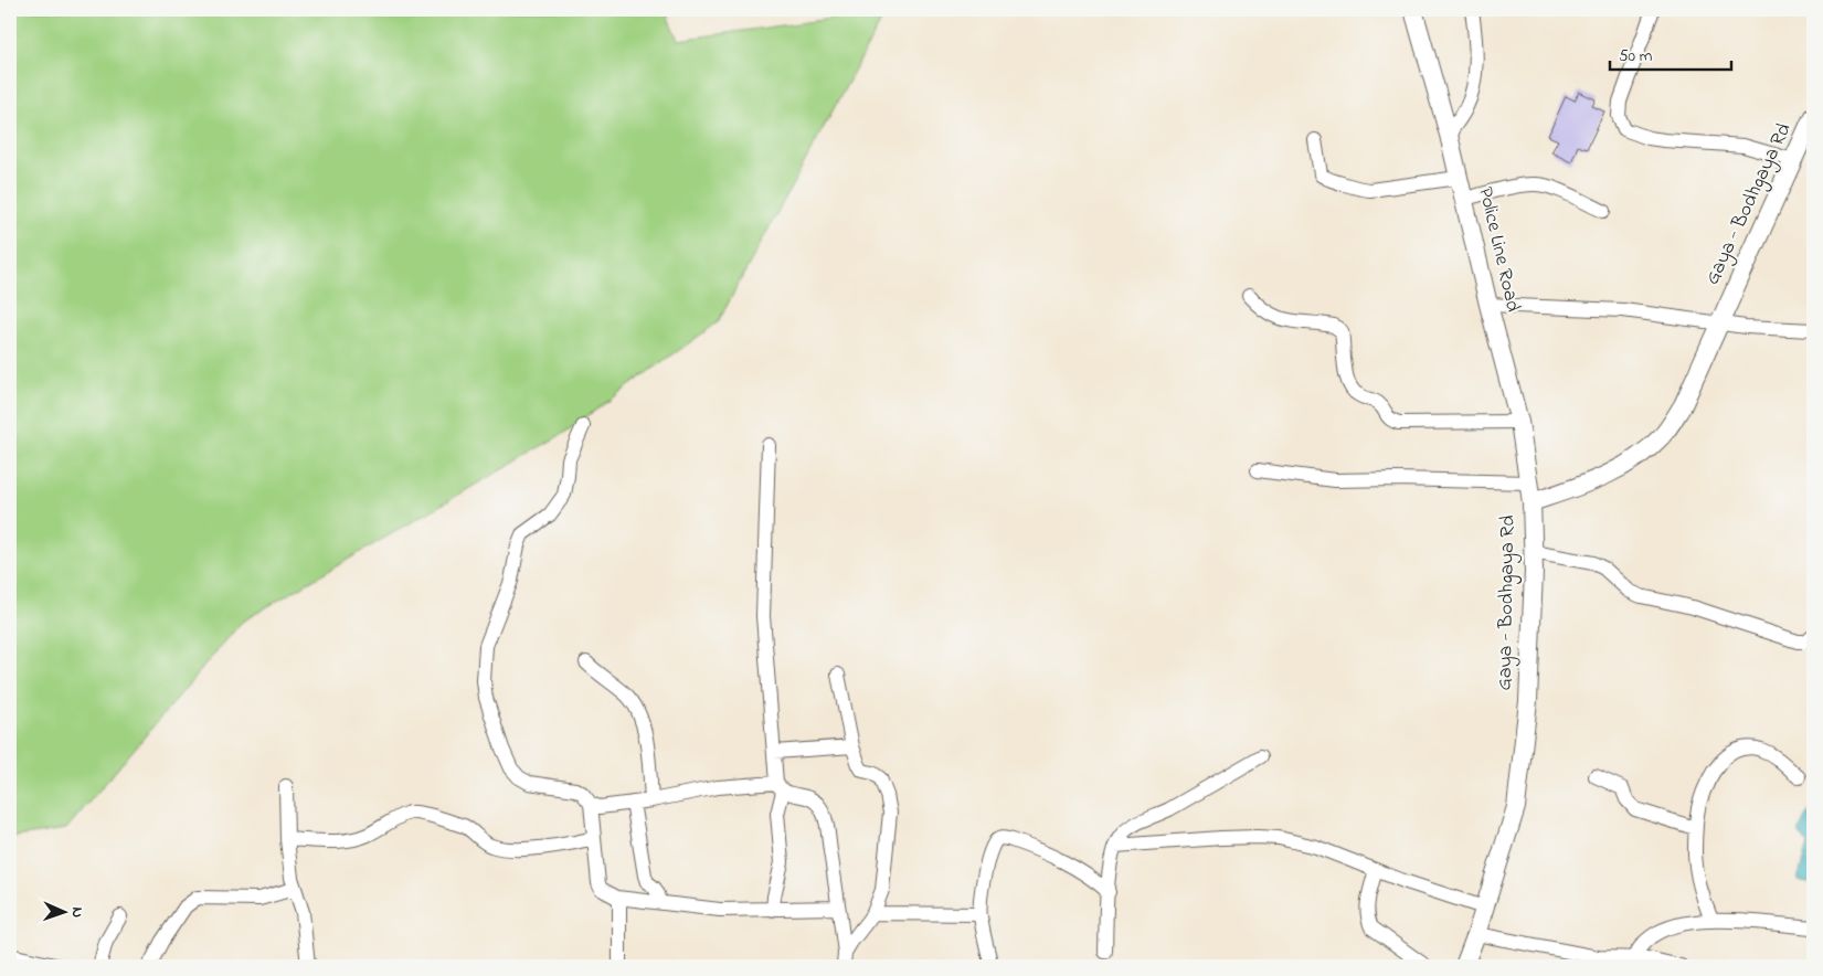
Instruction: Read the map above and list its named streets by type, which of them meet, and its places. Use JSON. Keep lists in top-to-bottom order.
{
  "streets": {
    "street": ["Gaya - Bodhgaya Rd", "Police Line Road"]
  },
  "crossings": [
    ["Gaya - Bodhgaya Rd", "Police Line Road"]
  ],
  "scale_bar": "50 m",
  "north": "right"
}
